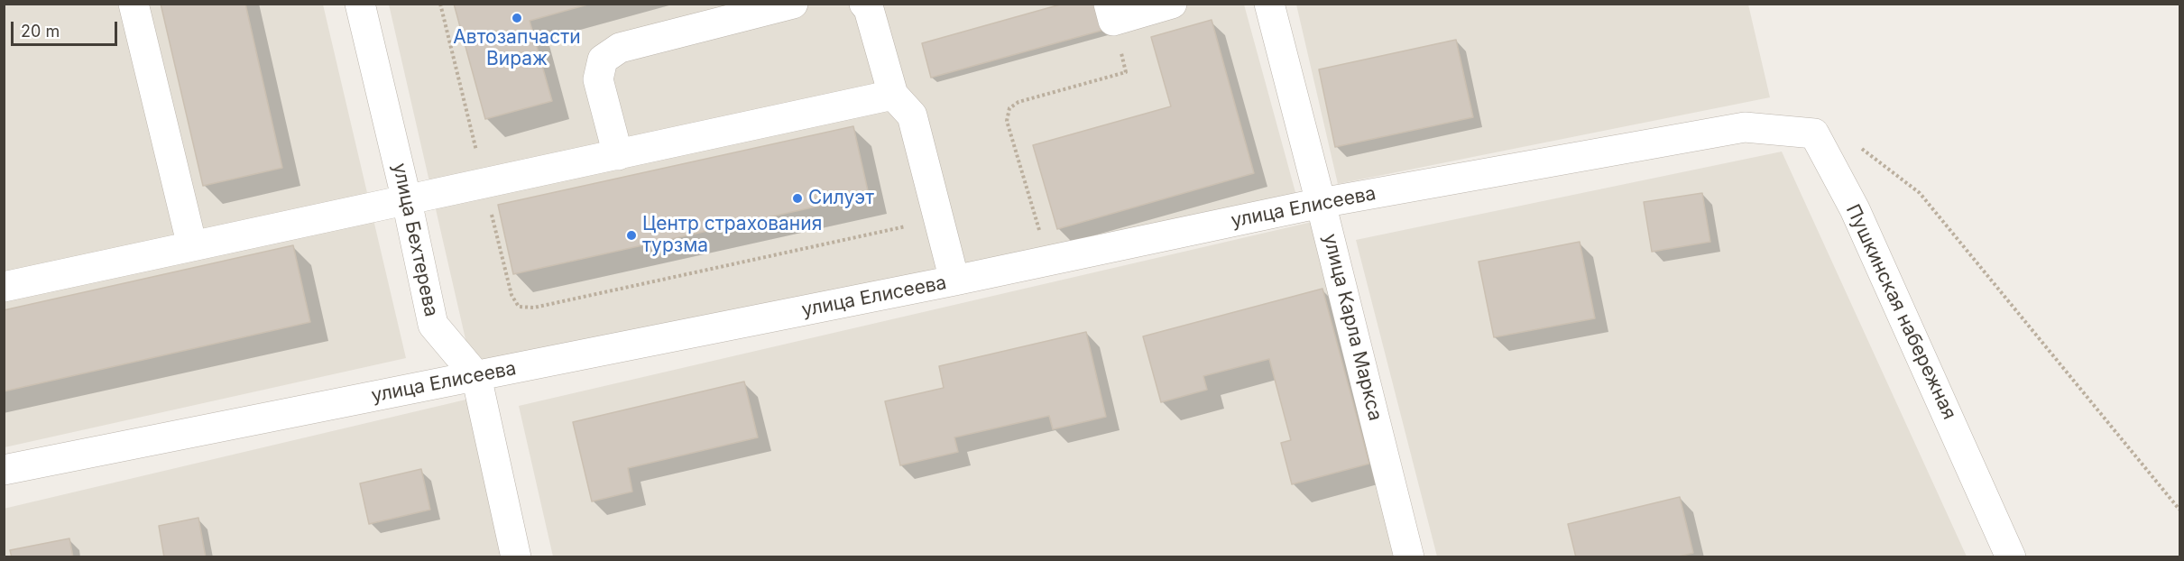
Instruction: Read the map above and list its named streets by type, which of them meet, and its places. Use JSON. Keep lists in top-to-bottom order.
{
  "streets": {
    "street": [
      "улица Елисеева",
      "улица Бехтерева",
      "Пушкинская набережная",
      "улица Карла Маркса"
    ]
  },
  "crossings": [
    ["улица Елисеева", "улица Бехтерева"],
    ["улица Елисеева", "Пушкинская набережная"],
    ["улица Елисеева", "улица Карла Маркса"]
  ],
  "places": ["Автозапчасти Вираж", "Силуэт", "Центр страхования турзма"],
  "scale_bar": "20 m"
}
